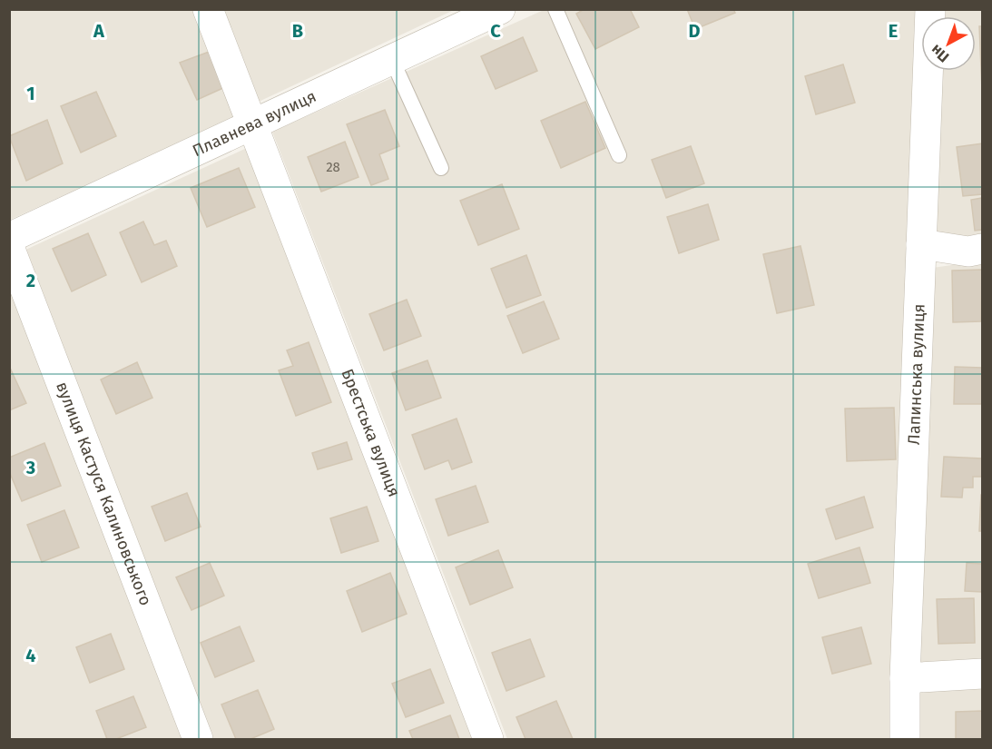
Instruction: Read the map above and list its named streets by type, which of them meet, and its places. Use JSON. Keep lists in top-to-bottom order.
{
  "streets": {
    "street": [
      "Плавнева вулиця",
      "Лапинська вулиця",
      "Брестська вулиця",
      "вулиця Кастуся Калиновського"
    ]
  },
  "crossings": [
    ["Плавнева вулиця", "Брестська вулиця"]
  ],
  "house_numbers": ["28"],
  "north": "bottom left",
  "grid": {
    "columns": [
      "A",
      "B",
      "C",
      "D",
      "E"
    ],
    "rows": [
      "1",
      "2",
      "3",
      "4"
    ]
  }
}
